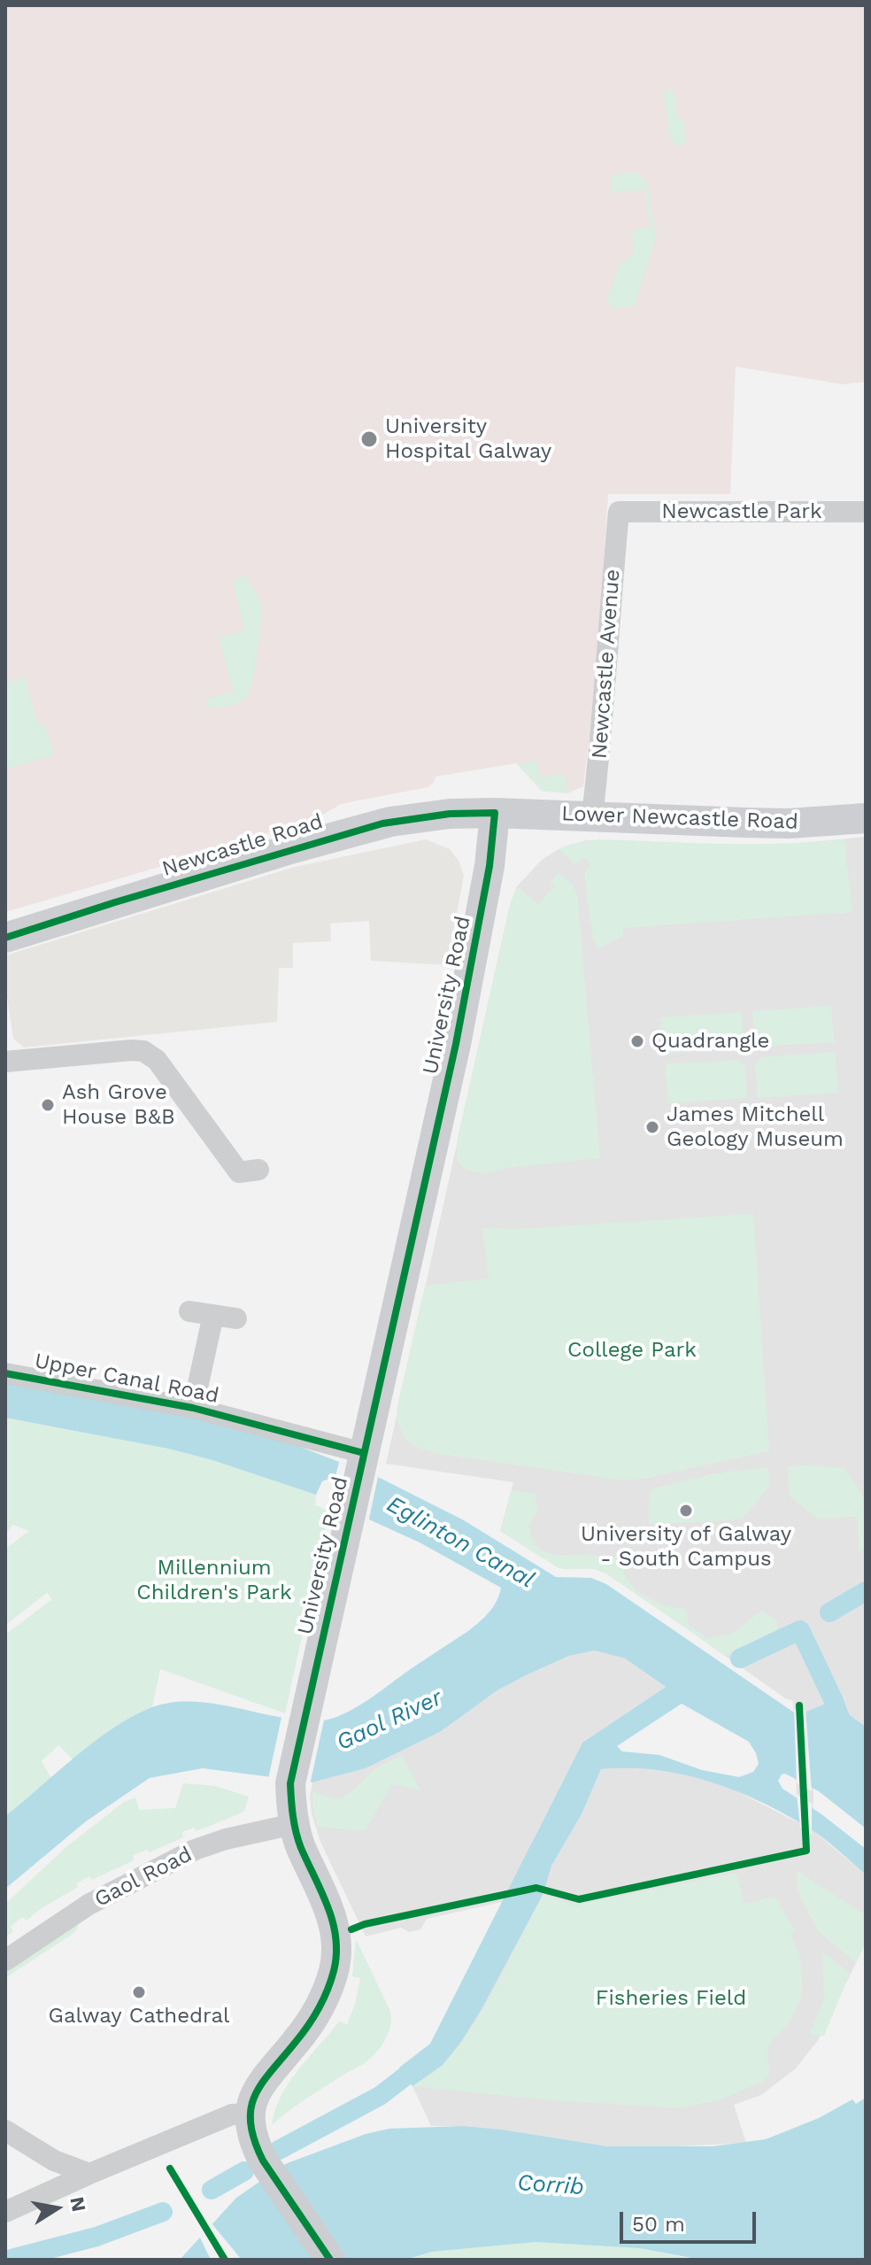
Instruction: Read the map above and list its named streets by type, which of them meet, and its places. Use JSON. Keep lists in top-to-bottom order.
{
  "streets": {
    "main road": ["Lower Newcastle Road", "Newcastle Road", "University Road"],
    "street": [
      "Newcastle Park",
      "Newcastle Avenue",
      "Upper Canal Road",
      "Gaol Road"
    ]
  },
  "crossings": [
    ["Newcastle Park", "Newcastle Avenue"],
    ["Newcastle Avenue", "Lower Newcastle Road"],
    ["Lower Newcastle Road", "Newcastle Road"],
    ["Lower Newcastle Road", "University Road"],
    ["Newcastle Road", "University Road"],
    ["University Road", "Upper Canal Road"],
    ["University Road", "Gaol Road"]
  ],
  "water": ["Eglinton Canal", "Gaol River", "Corrib"],
  "parks": ["College Park", "Millennium Children's Park", "Fisheries Field"],
  "places": [
    "University Hospital Galway",
    "Quadrangle",
    "Ash Grove House B&B",
    "James Mitchell Geology Museum",
    "University of Galway - South Campus",
    "Galway Cathedral"
  ],
  "scale_bar": "50 m",
  "north": "right"
}
